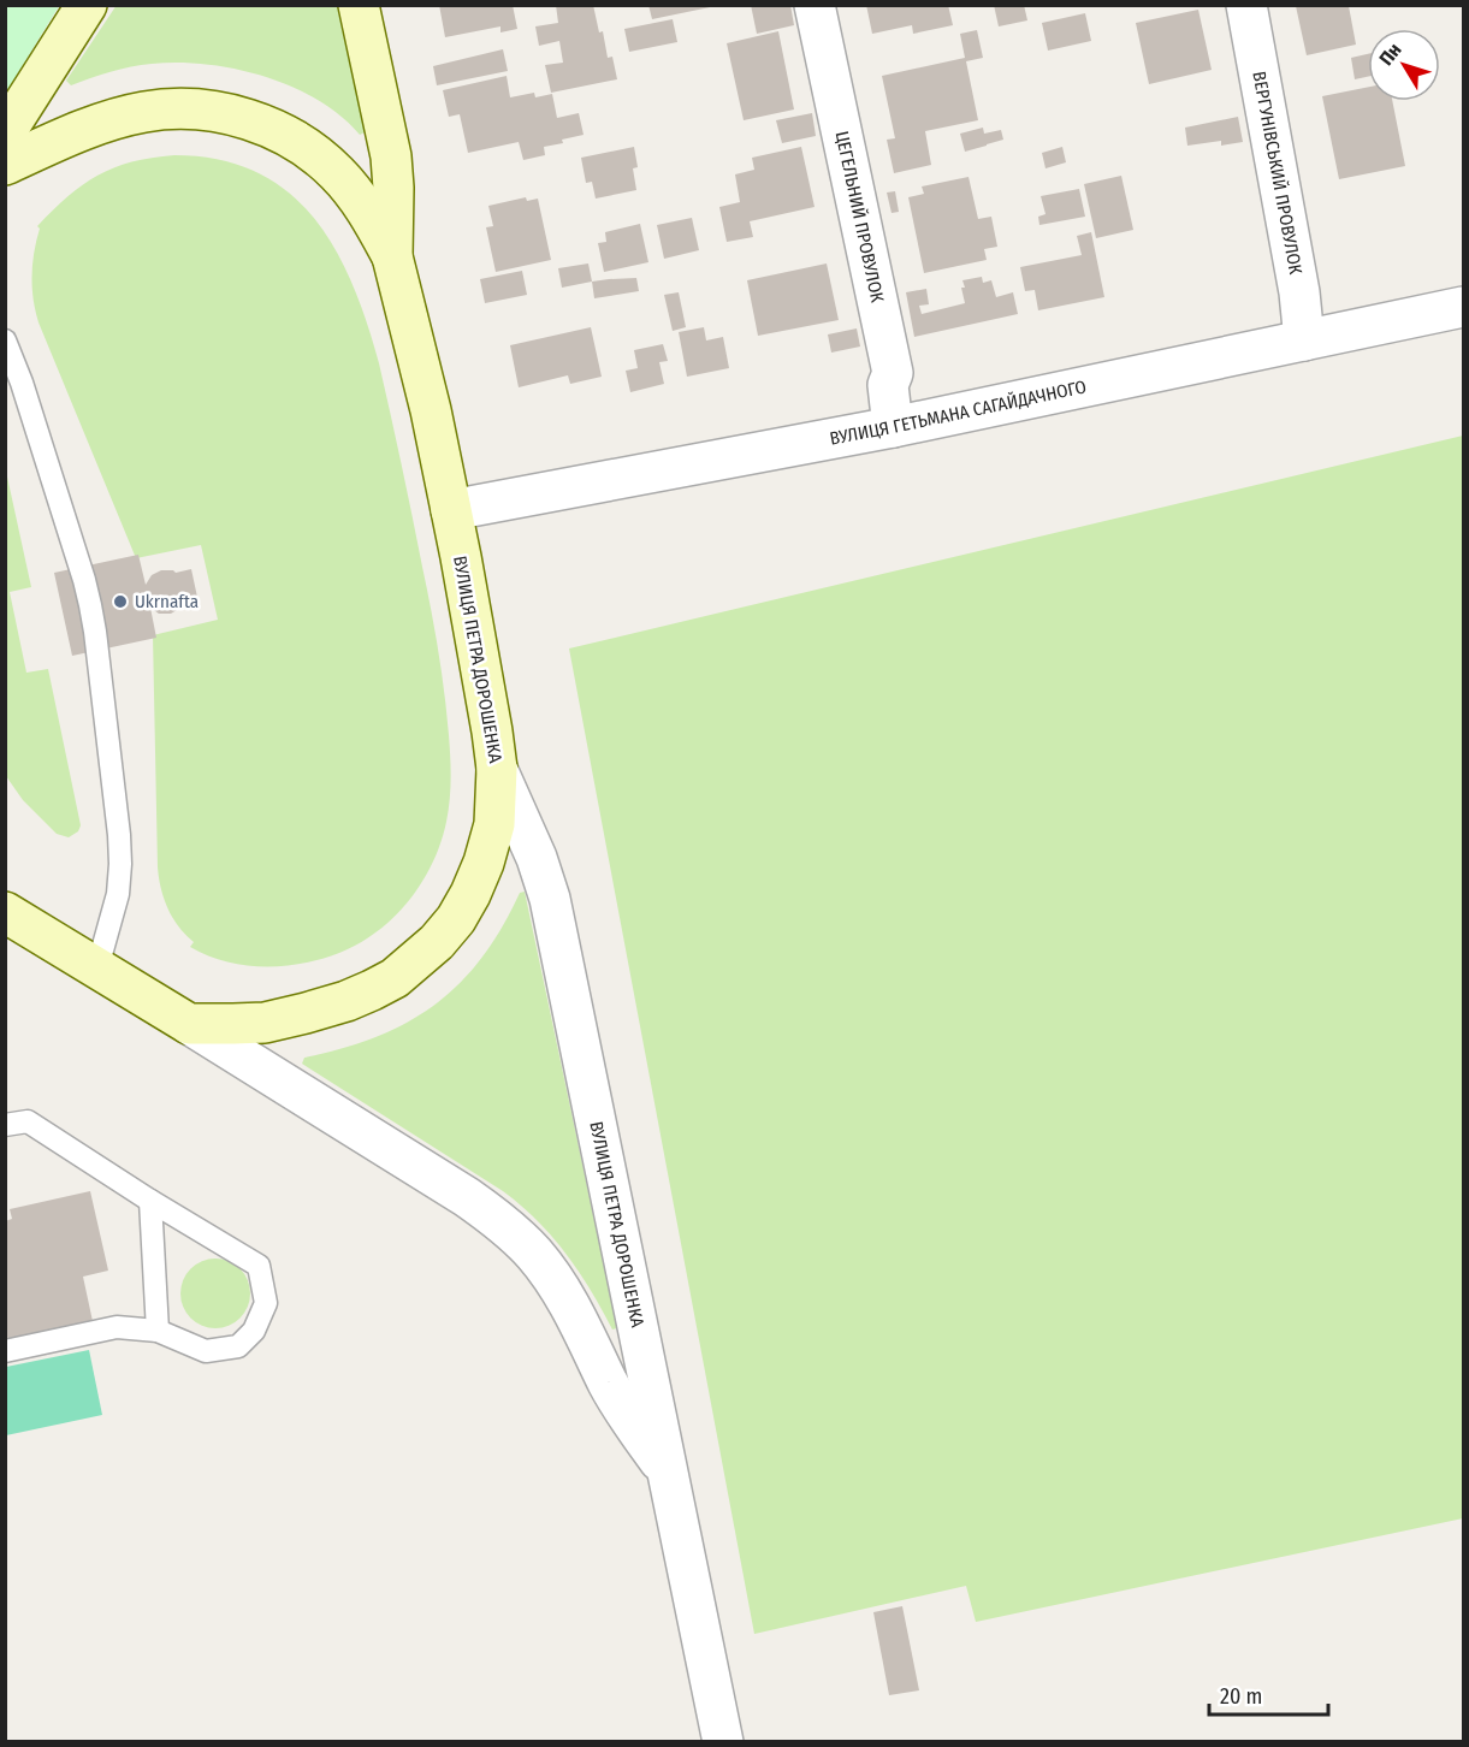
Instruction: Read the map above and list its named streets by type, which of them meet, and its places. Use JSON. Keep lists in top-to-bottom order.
{
  "streets": {
    "main road": ["ВУЛИЦЯ ПЕТРА ДОРОШЕНКА"],
    "street": ["ВЕРГУНІВСЬКИЙ ПРОВУЛОК", "ЦЕГЕЛЬНИЙ ПРОВУЛОК", "ВУЛИЦЯ ГЕТЬМАНА САГАЙДАЧНОГО"]
  },
  "crossings": [
    ["ВЕРГУНІВСЬКИЙ ПРОВУЛОК", "ВУЛИЦЯ ГЕТЬМАНА САГАЙДАЧНОГО"],
    ["ЦЕГЕЛЬНИЙ ПРОВУЛОК", "ВУЛИЦЯ ГЕТЬМАНА САГАЙДАЧНОГО"],
    ["ВУЛИЦЯ ГЕТЬМАНА САГАЙДАЧНОГО", "ВУЛИЦЯ ПЕТРА ДОРОШЕНКА"]
  ],
  "places": ["Ukrnafta"],
  "scale_bar": "20 m",
  "north": "top left"
}
